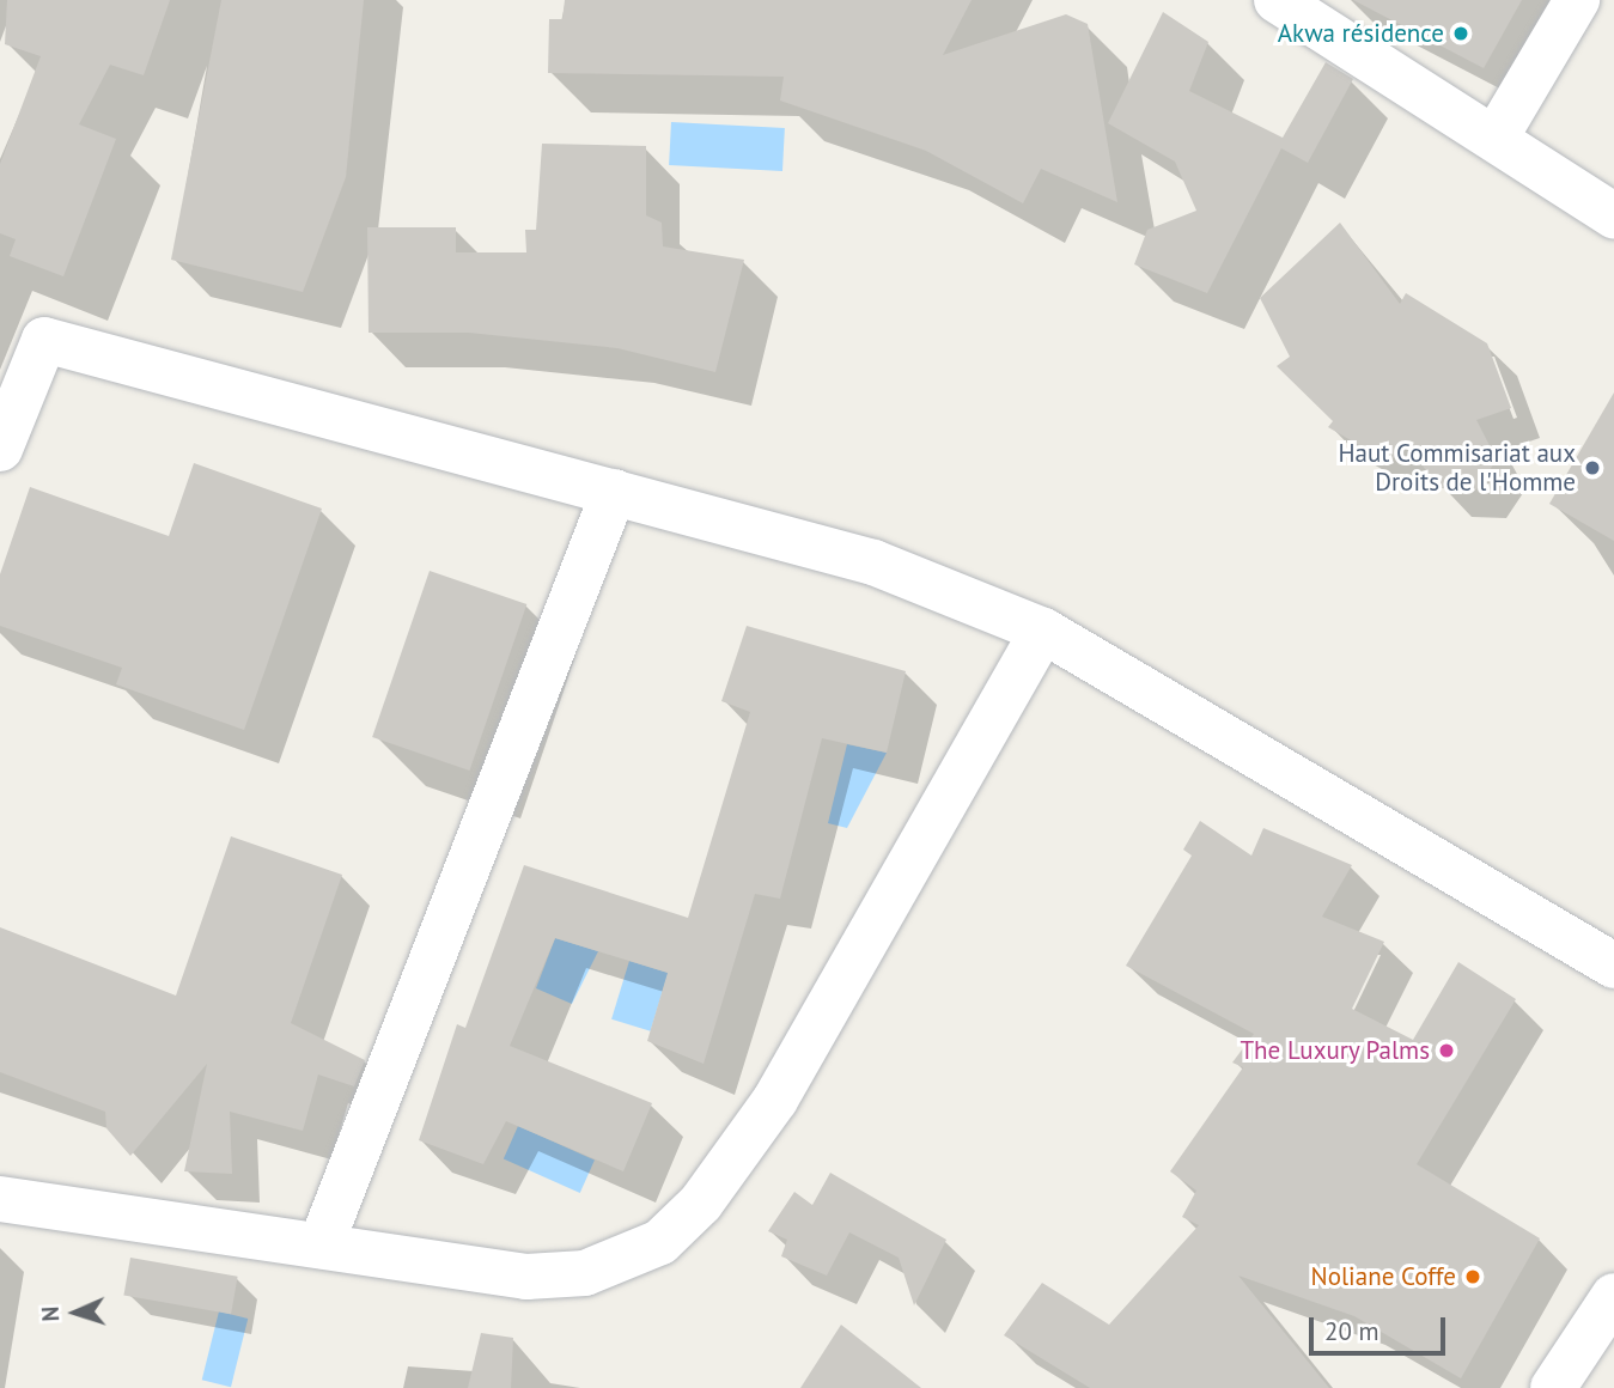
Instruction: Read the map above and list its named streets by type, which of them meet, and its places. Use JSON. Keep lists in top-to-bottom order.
{
  "places": [
    "Akwa résidence",
    "Haut Commisariat aux Droits de l'Homme",
    "The Luxury Palms",
    "Noliane Coffe"
  ],
  "scale_bar": "20 m",
  "north": "left"
}
